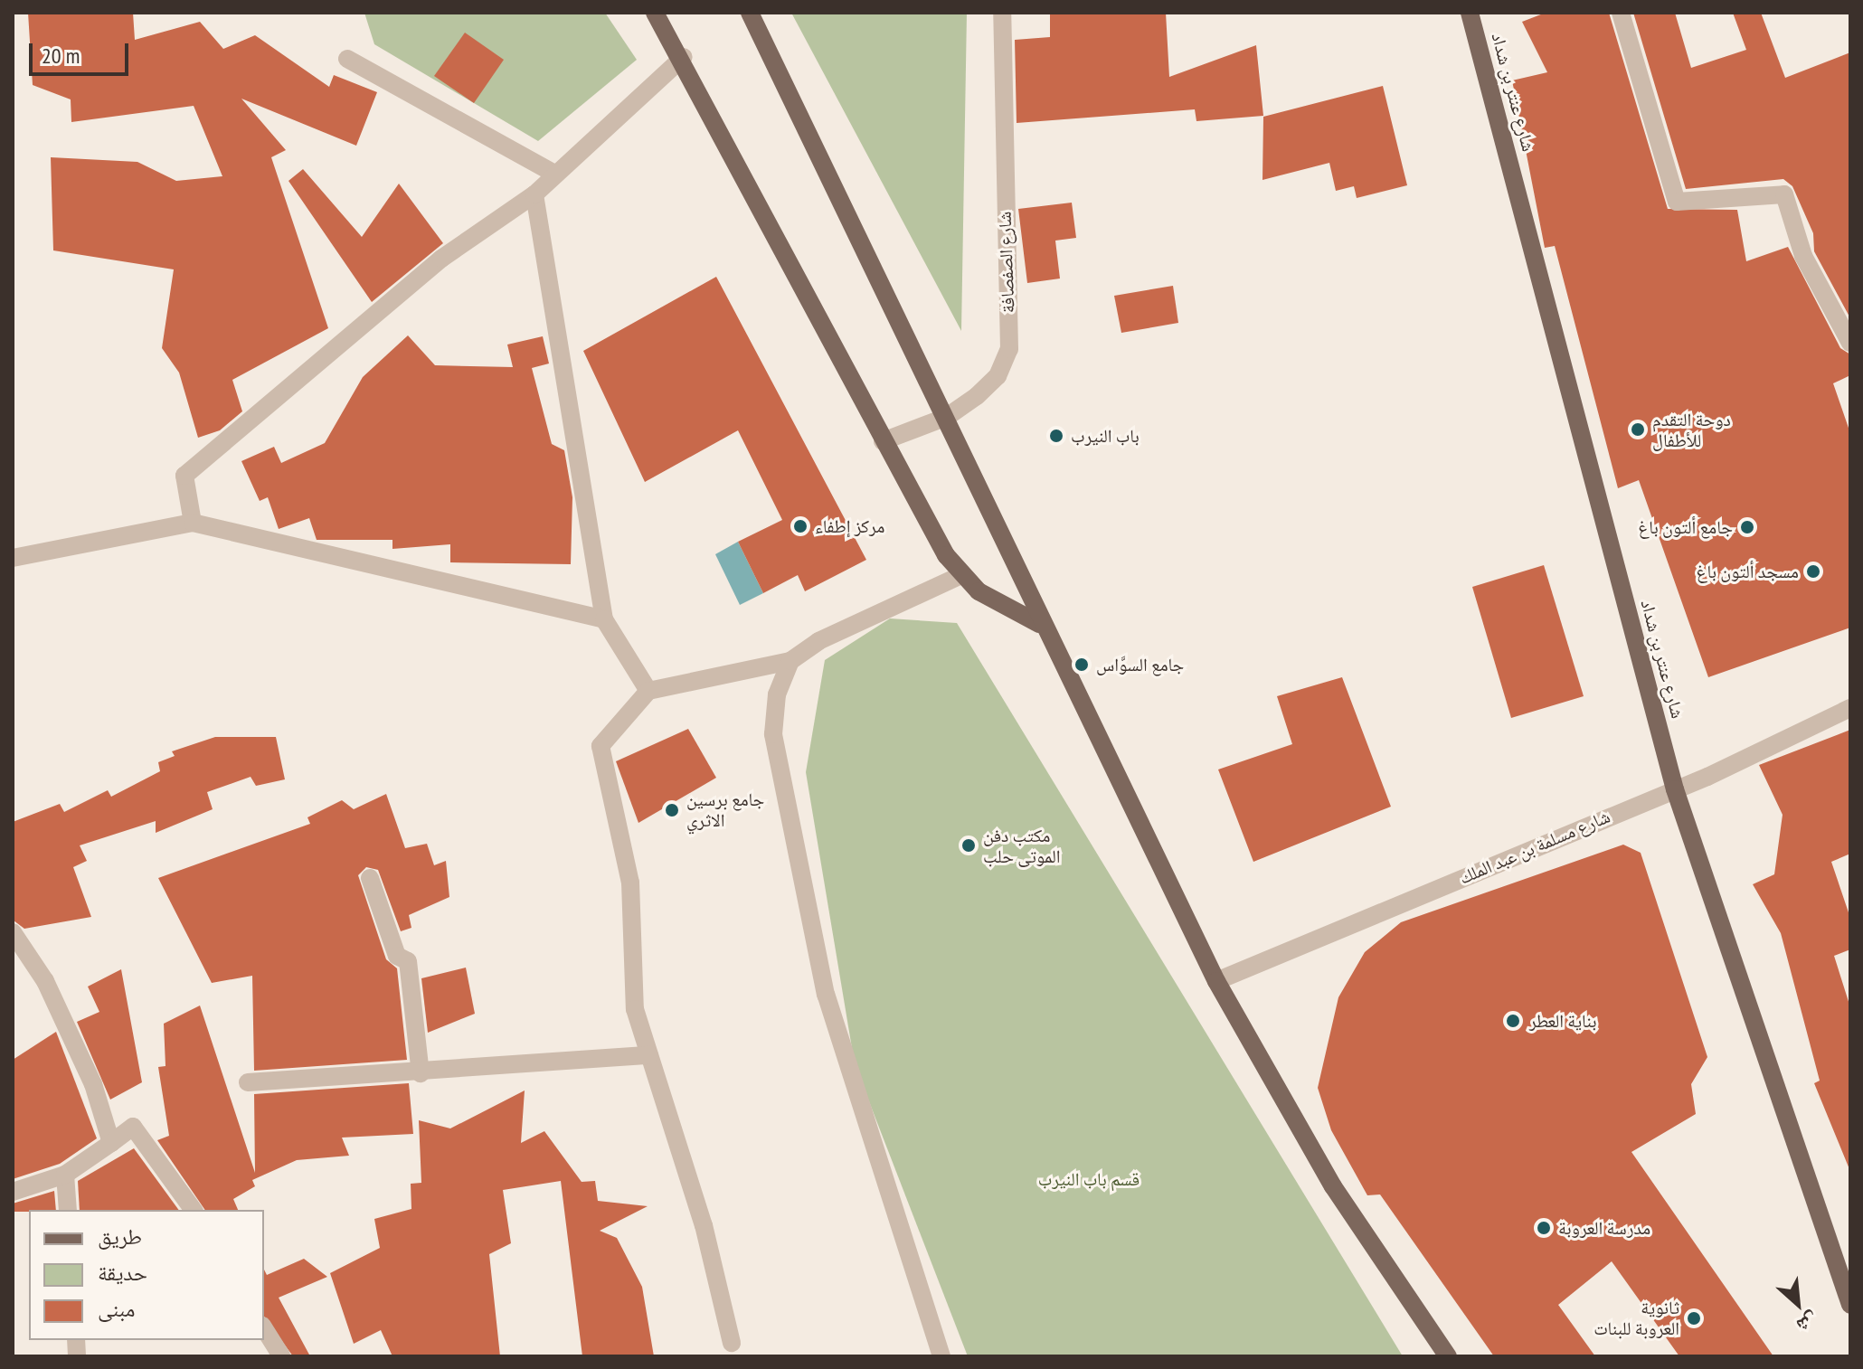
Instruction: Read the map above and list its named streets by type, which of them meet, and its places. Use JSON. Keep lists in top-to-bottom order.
{
  "streets": {
    "main road": ["شارع عنتر بن شداد"],
    "street": ["شارع الصفصافة", "شارع مسلمة بن عبد الملك"]
  },
  "crossings": [
    ["شارع عنتر بن شداد", "شارع مسلمة بن عبد الملك"]
  ],
  "parks": ["قسم باب النيرب"],
  "places": [
    "دوحة التقدم للأطفال",
    "باب النيرب",
    "مركز إطفاء",
    "جامع ألتون باغ",
    "مسجد ألتون باغ",
    "جامع السوَّاس",
    "جامع برسين الاثري",
    "مكتب دفن الموتى حلب",
    "بناية العطر",
    "مدرسة العروبة",
    "ثانوية العروبة للبنات"
  ],
  "legend": ["طريق", "حديقة", "مبنى"],
  "scale_bar": "20 m",
  "north": "bottom right"
}
